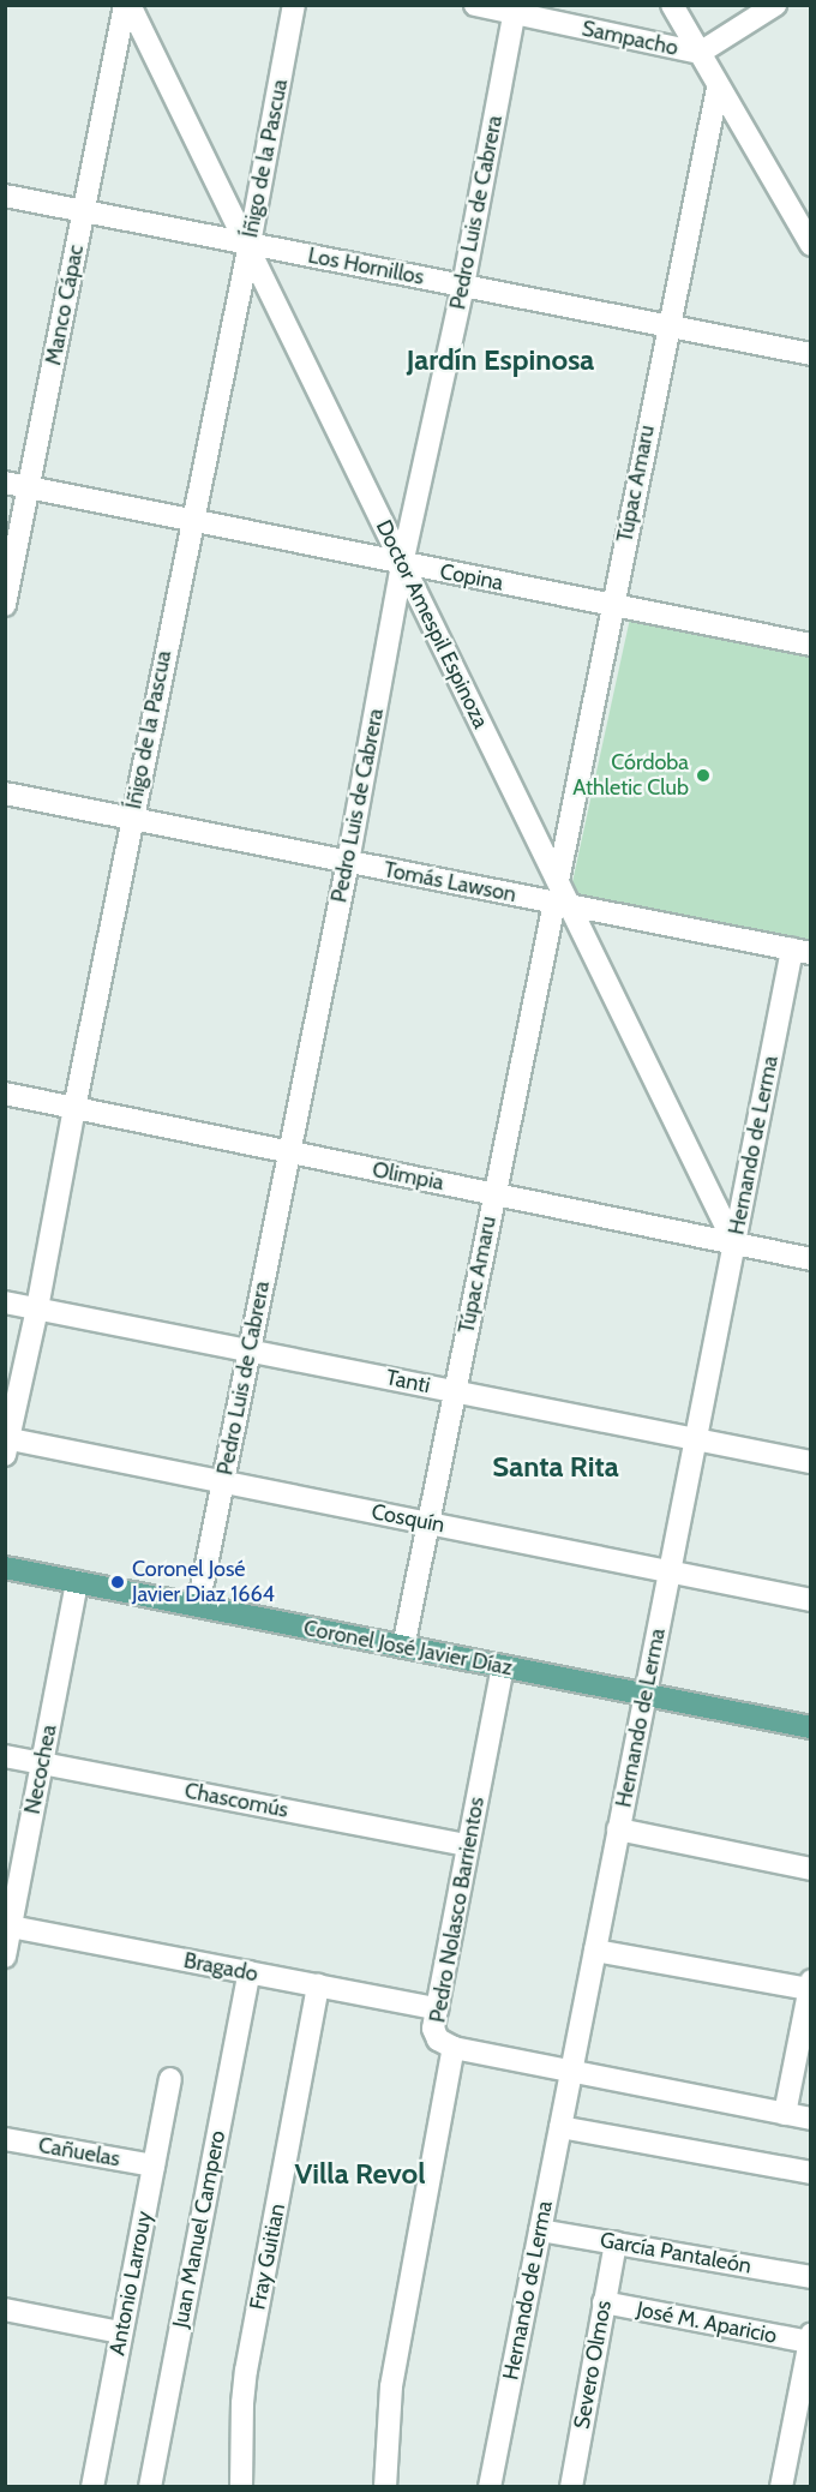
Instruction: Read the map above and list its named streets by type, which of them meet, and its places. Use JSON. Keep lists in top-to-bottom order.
{
  "streets": {
    "main road": ["Coronel José Javier Díaz"],
    "street": [
      "Sampacho",
      "Íñigo de la Pascua",
      "Pedro Luis de Cabrera",
      "Los Hornillos",
      "Manco Cápac",
      "Túpac Amaru",
      "Copina",
      "Doctor Amespil Espinoza",
      "Tomás Lawson",
      "Hernando de Lerma",
      "Olimpia",
      "Tanti",
      "Cosquín",
      "Necochea",
      "Chascomús",
      "Pedro Nolasco Barrientos",
      "Bragado",
      "Cañuelas",
      "Juan Manuel Campero",
      "García Pantaleón",
      "Fray Guitian",
      "Antonio Larrouy",
      "José M. Aparicio",
      "Severo Olmos"
    ]
  },
  "crossings": [
    ["Sampacho", "Pedro Luis de Cabrera"],
    ["Íñigo de la Pascua", "Los Hornillos"],
    ["Íñigo de la Pascua", "Copina"],
    ["Íñigo de la Pascua", "Doctor Amespil Espinoza"],
    ["Íñigo de la Pascua", "Tomás Lawson"],
    ["Íñigo de la Pascua", "Olimpia"],
    ["Íñigo de la Pascua", "Tanti"],
    ["Íñigo de la Pascua", "Cosquín"],
    ["Pedro Luis de Cabrera", "Los Hornillos"],
    ["Pedro Luis de Cabrera", "Copina"],
    ["Pedro Luis de Cabrera", "Doctor Amespil Espinoza"],
    ["Pedro Luis de Cabrera", "Tomás Lawson"],
    ["Pedro Luis de Cabrera", "Olimpia"],
    ["Pedro Luis de Cabrera", "Tanti"],
    ["Pedro Luis de Cabrera", "Cosquín"],
    ["Pedro Luis de Cabrera", "Coronel José Javier Díaz"],
    ["Los Hornillos", "Manco Cápac"],
    ["Los Hornillos", "Túpac Amaru"],
    ["Los Hornillos", "Doctor Amespil Espinoza"],
    ["Manco Cápac", "Copina"],
    ["Manco Cápac", "Doctor Amespil Espinoza"],
    ["Túpac Amaru", "Copina"],
    ["Túpac Amaru", "Doctor Amespil Espinoza"],
    ["Túpac Amaru", "Tomás Lawson"],
    ["Túpac Amaru", "Olimpia"],
    ["Túpac Amaru", "Tanti"],
    ["Túpac Amaru", "Cosquín"],
    ["Túpac Amaru", "Coronel José Javier Díaz"],
    ["Copina", "Doctor Amespil Espinoza"],
    ["Doctor Amespil Espinoza", "Tomás Lawson"],
    ["Doctor Amespil Espinoza", "Hernando de Lerma"],
    ["Doctor Amespil Espinoza", "Olimpia"],
    ["Tomás Lawson", "Hernando de Lerma"],
    ["Hernando de Lerma", "Olimpia"],
    ["Hernando de Lerma", "Tanti"],
    ["Hernando de Lerma", "Cosquín"],
    ["Hernando de Lerma", "Coronel José Javier Díaz"],
    ["Hernando de Lerma", "García Pantaleón"],
    ["Coronel José Javier Díaz", "Necochea"],
    ["Coronel José Javier Díaz", "Pedro Nolasco Barrientos"],
    ["Necochea", "Chascomús"],
    ["Necochea", "Bragado"],
    ["Chascomús", "Pedro Nolasco Barrientos"],
    ["Pedro Nolasco Barrientos", "Bragado"],
    ["Bragado", "Juan Manuel Campero"],
    ["Bragado", "Fray Guitian"],
    ["Cañuelas", "Antonio Larrouy"],
    ["García Pantaleón", "Severo Olmos"],
    ["José M. Aparicio", "Severo Olmos"]
  ],
  "districts": ["Jardín Espinosa", "Santa Rita", "Villa Revol"],
  "places": ["Córdoba Athletic Club", "Coronel José Javier Diaz 1664"]
}
